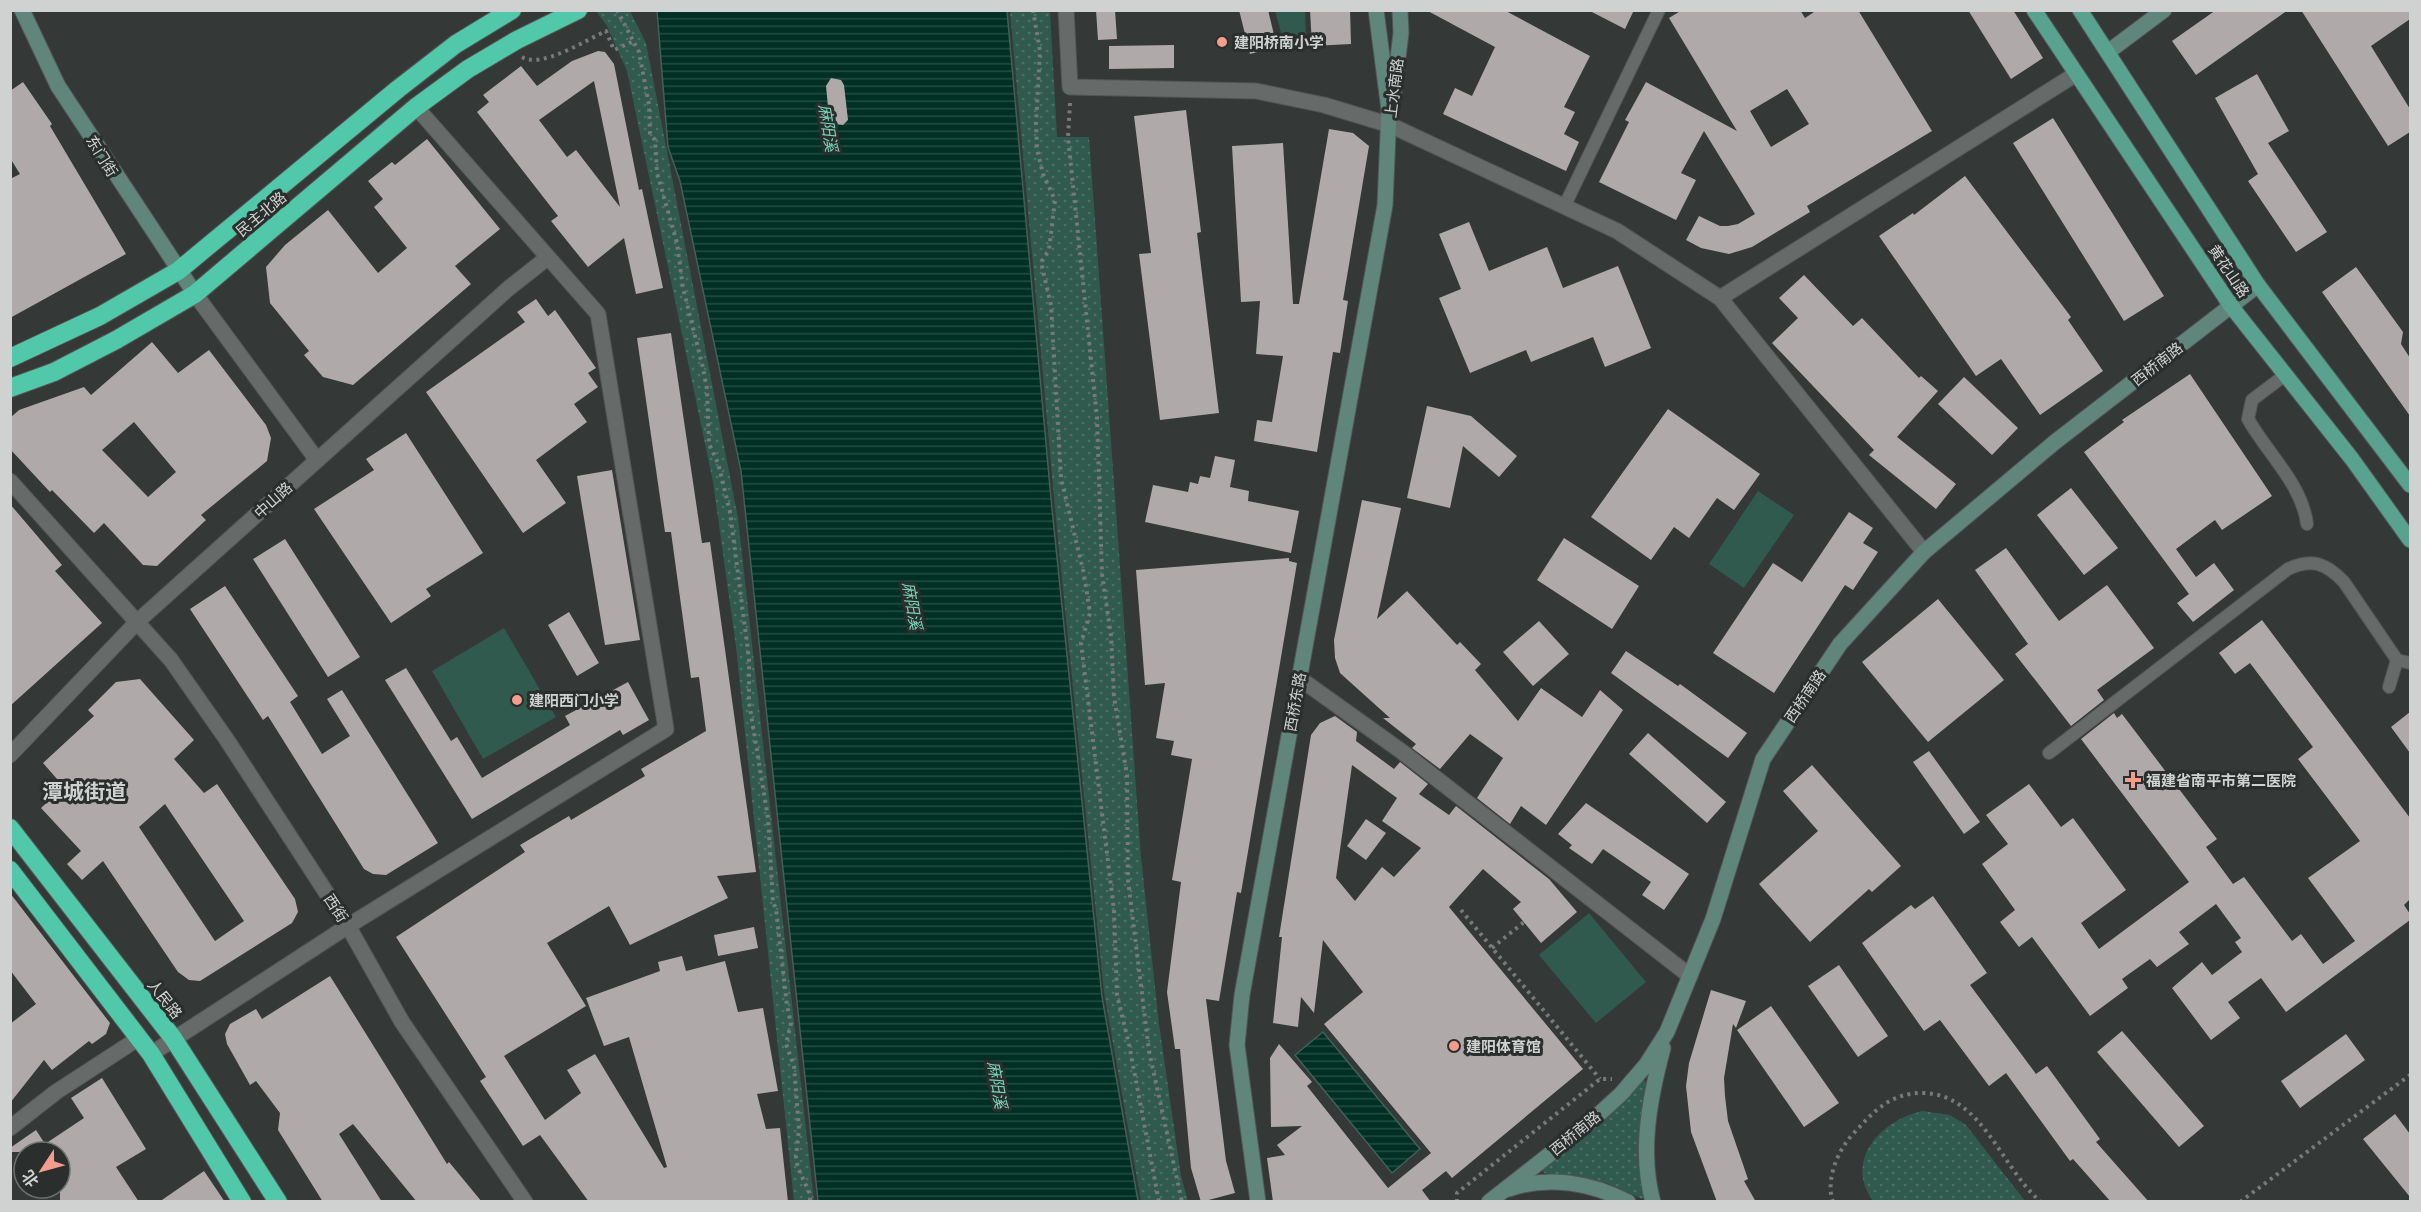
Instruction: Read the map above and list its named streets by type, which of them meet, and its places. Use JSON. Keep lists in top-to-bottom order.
{
  "streets": {
    "highway": ["民主北路", "人民路"],
    "main road": [
      "上水南路",
      "东门街",
      "黄花山路",
      "西桥南路",
      "西桥东路"
    ],
    "street": ["中山路", "西街"]
  },
  "crossings": [
    ["上水南路", "西桥东路"],
    ["东门街", "民主北路"],
    ["黄花山路", "西桥南路"],
    ["中山路", "西街"]
  ],
  "districts": ["潭城街道"],
  "water": ["麻阳溪"],
  "places": {
    "other": ["建阳桥南小学", "建阳西门小学", "建阳体育馆"],
    "health": ["福建省南平市第二医院"]
  },
  "north": "bottom left"
}
